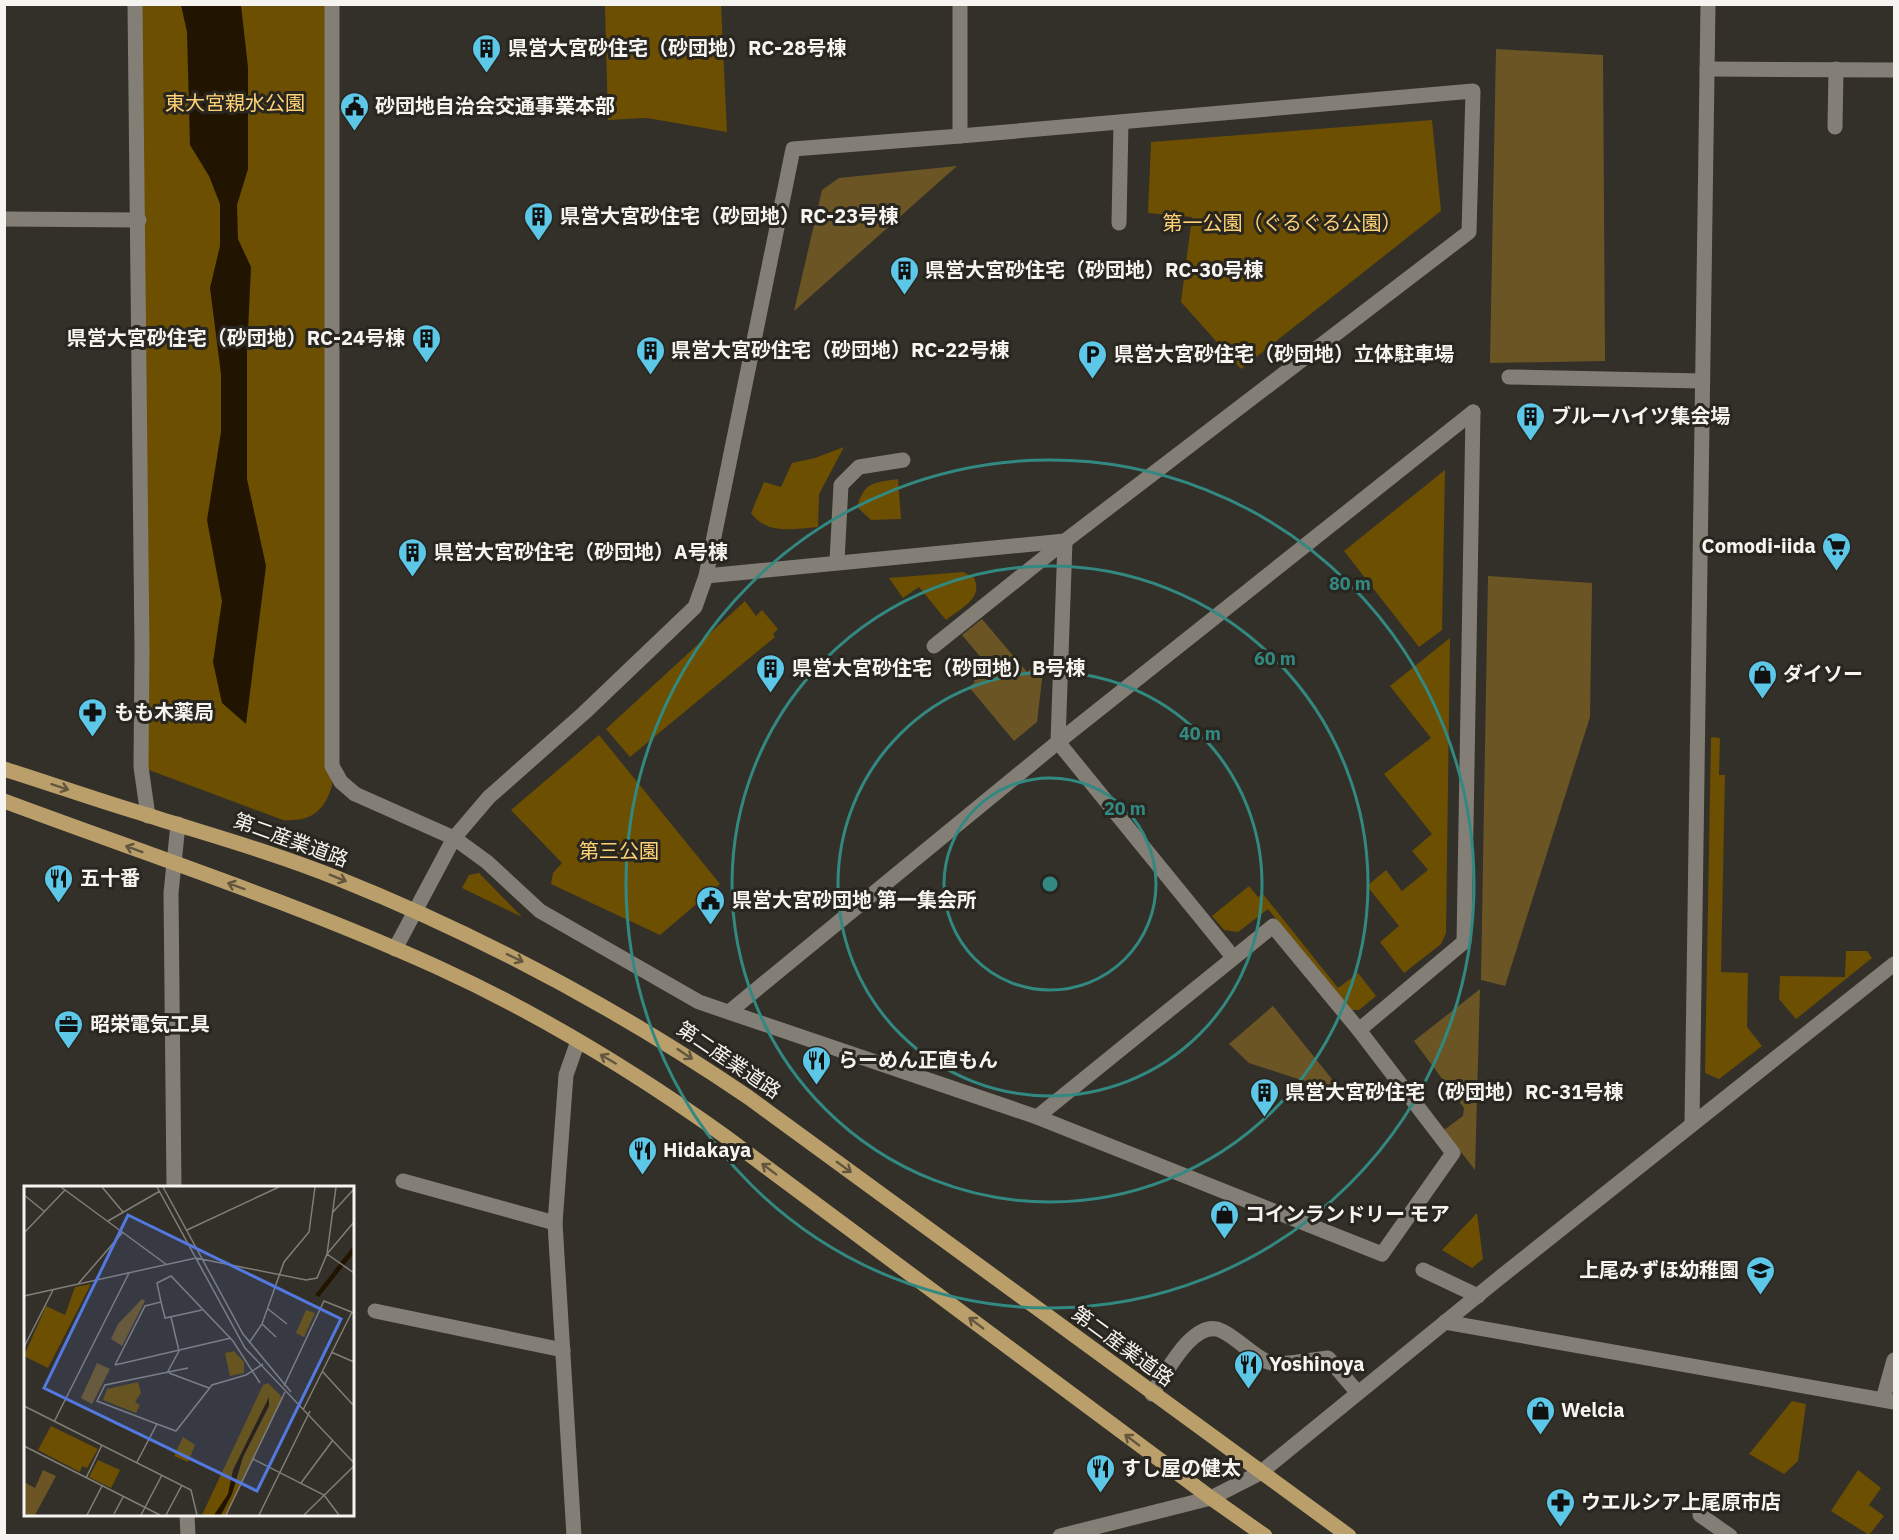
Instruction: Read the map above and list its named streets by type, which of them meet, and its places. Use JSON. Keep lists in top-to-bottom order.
{
  "streets": {
    "main road": ["第二産業道路"]
  },
  "parks": ["東大宮親水公園", "第一公園（ぐるぐる公園）", "第三公園"],
  "places": {
    "building": [
      "県営大宮砂住宅（砂団地）RC-28号棟",
      "県営大宮砂住宅（砂団地）RC-23号棟",
      "県営大宮砂住宅（砂団地）RC-30号棟",
      "県営大宮砂住宅（砂団地）RC-24号棟",
      "県営大宮砂住宅（砂団地）RC-22号棟",
      "ブルーハイツ集会場",
      "県営大宮砂住宅（砂団地）A号棟",
      "県営大宮砂住宅（砂団地）B号棟",
      "県営大宮砂住宅（砂団地）RC-31号棟"
    ],
    "public building": ["砂団地自治会交通事業本部", "県営大宮砂団地 第一集会所"],
    "parking": ["県営大宮砂住宅（砂団地）立体駐車場"],
    "supermarket": ["Comodi-iida"],
    "shop": ["ダイソー", "コインランドリー モア", "Welcia"],
    "pharmacy": ["もも木薬局", "ウエルシア上尾原市店"],
    "restaurant": [
      "五十番",
      "らーめん正直もん",
      "Hidakaya",
      "Yoshinoya",
      "すし屋の健太"
    ],
    "office": ["昭栄電気工具"],
    "school or university": ["上尾みずほ幼稚園"]
  },
  "rings": [
    "80 m",
    "60 m",
    "40 m",
    "20 m"
  ]
}
